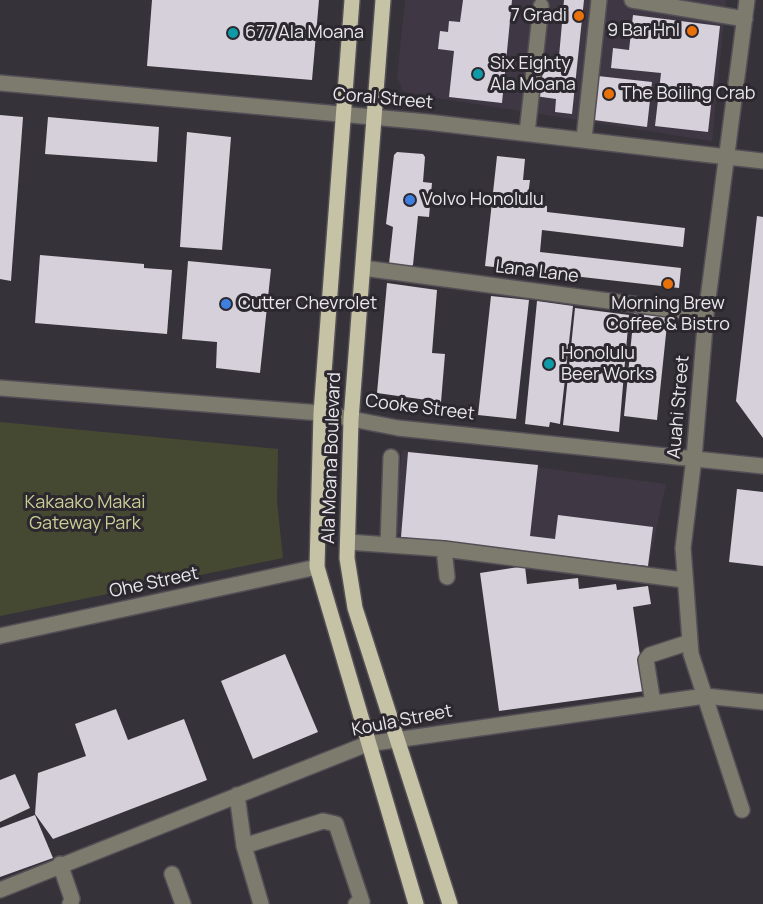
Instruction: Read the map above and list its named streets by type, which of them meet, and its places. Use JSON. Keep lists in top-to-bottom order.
{
  "streets": {
    "main road": ["Ala Moana Boulevard"],
    "street": [
      "Coral Street",
      "Lana Lane",
      "Auahi Street",
      "Cooke Street",
      "Ohe Street",
      "Koula Street"
    ]
  },
  "crossings": [
    ["Coral Street", "Auahi Street"],
    ["Coral Street", "Ala Moana Boulevard"],
    ["Lana Lane", "Auahi Street"],
    ["Lana Lane", "Ala Moana Boulevard"],
    ["Auahi Street", "Cooke Street"],
    ["Auahi Street", "Koula Street"],
    ["Cooke Street", "Ala Moana Boulevard"],
    ["Ala Moana Boulevard", "Ohe Street"],
    ["Ala Moana Boulevard", "Koula Street"]
  ],
  "parks": ["Kakaako Makai Gateway Park"],
  "places": [
    "7 Gradi",
    "9 Bar Hnl",
    "677 Ala Moana",
    "Six Eighty Ala Moana",
    "The Boiling Crab",
    "Volvo Honolulu",
    "Morning Brew Coffee & Bistro",
    "Cutter Chevrolet",
    "Honolulu Beer Works"
  ]
}
